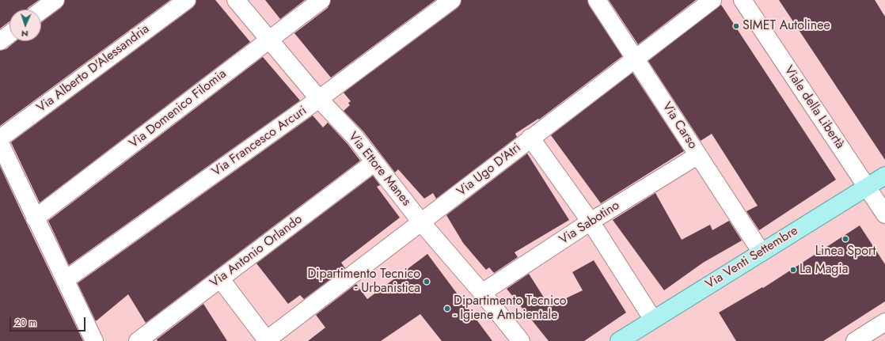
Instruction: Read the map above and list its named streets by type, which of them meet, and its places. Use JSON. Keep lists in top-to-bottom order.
{
  "streets": {
    "main road": ["Via Venti Settembre"],
    "street": [
      "Via Alberto D'Alessandria",
      "Viale della Libertà",
      "Via Domenico Filomia",
      "Via Carso",
      "Via Francesco Arcuri",
      "Via Ettore Manes",
      "Via Ugo D'Atri",
      "Via Sabotino",
      "Via Antonio Orlando"
    ]
  },
  "crossings": [
    ["Viale della Libertà", "Via Venti Settembre"],
    ["Via Domenico Filomia", "Via Ettore Manes"],
    ["Via Carso", "Via Ugo D'Atri"],
    ["Via Carso", "Via Sabotino"],
    ["Via Carso", "Via Venti Settembre"],
    ["Via Francesco Arcuri", "Via Ettore Manes"],
    ["Via Ettore Manes", "Via Ugo D'Atri"],
    ["Via Ettore Manes", "Via Sabotino"],
    ["Via Ettore Manes", "Via Antonio Orlando"]
  ],
  "places": [
    "SIMET Autolinee",
    "Linea Sport",
    "La Magia",
    "Dipartimento Tecnico - Urbanistica",
    "Dipartimento Tecnico - Igiene Ambientale"
  ],
  "scale_bar": "20 m",
  "north": "bottom"
}
